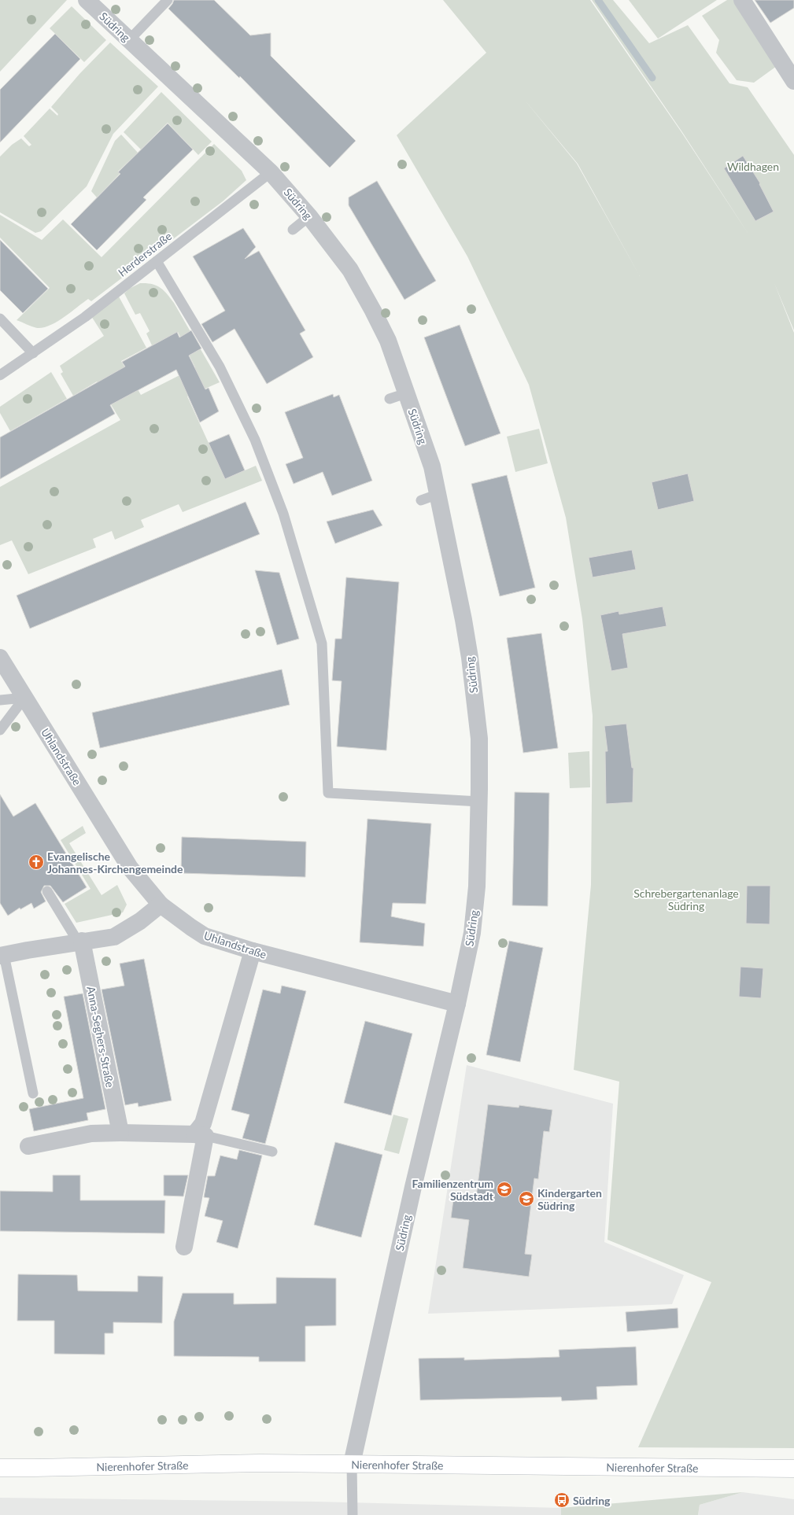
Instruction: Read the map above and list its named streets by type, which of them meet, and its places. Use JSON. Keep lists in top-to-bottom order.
{
  "streets": {
    "main road": ["Nierenhofer Straße"],
    "street": ["Südring", "Uhlandstraße", "Anna-Seghers-Straße"],
    "lane": ["Herderstraße"]
  },
  "crossings": [
    ["Südring", "Herderstraße"],
    ["Südring", "Uhlandstraße"],
    ["Südring", "Nierenhofer Straße"]
  ],
  "parks": ["Wildhagen", "Schrebergartenanlage Südring"],
  "places": {
    "church": ["Evangelische Johannes-Kirchengemeinde"],
    "school or university": ["Familienzentrum Südstadt", "Kindergarten Südring"],
    "bus stop": ["Südring"]
  }
}
